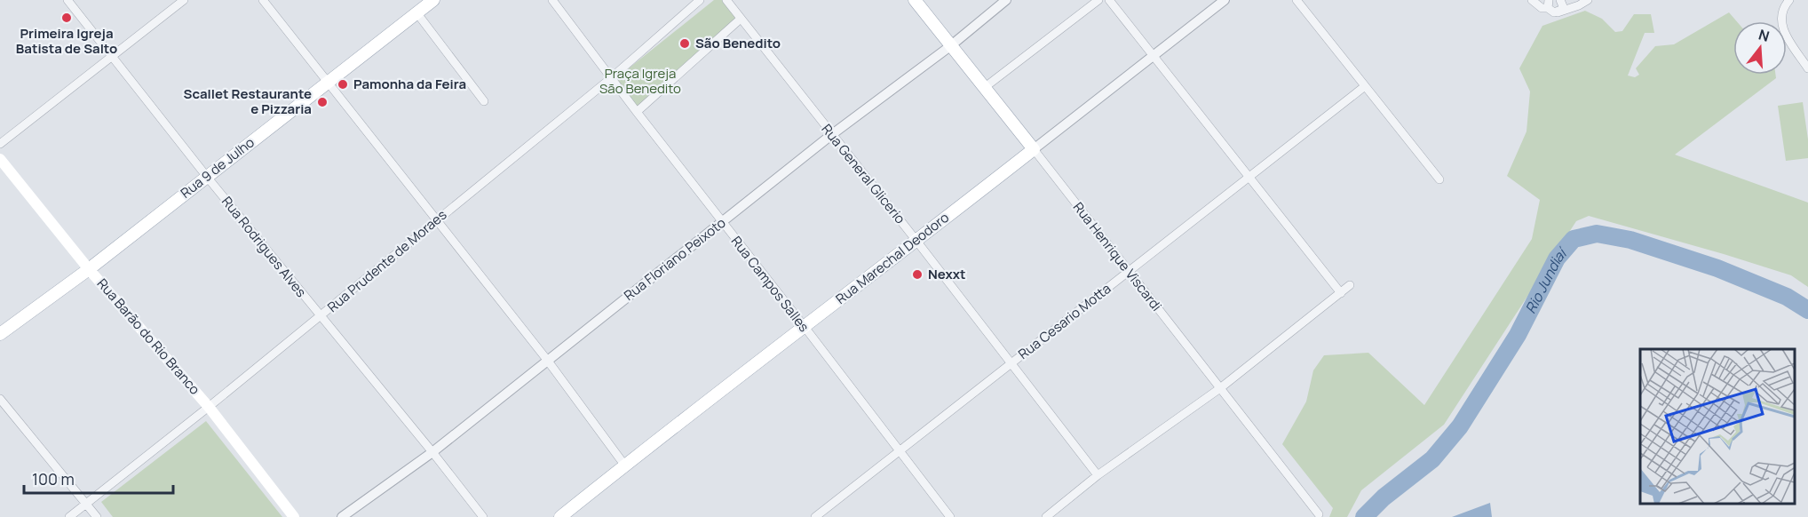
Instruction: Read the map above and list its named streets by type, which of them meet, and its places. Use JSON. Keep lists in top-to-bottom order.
{
  "streets": {
    "main road": [
      "Rua 9 de Julho",
      "Rua Henrique Viscardi",
      "Rua Marechal Deodoro",
      "Rua Barão do Rio Branco"
    ],
    "street": [
      "Rua General Glicerio",
      "Rua Rodrigues Alves",
      "Rua Floriano Peixoto",
      "Rua Prudente de Moraes",
      "Rua Campos Salles",
      "Rua Cesario Motta"
    ]
  },
  "crossings": [
    ["Rua 9 de Julho", "Rua Rodrigues Alves"],
    ["Rua 9 de Julho", "Rua Barão do Rio Branco"],
    ["Rua General Glicerio", "Rua Marechal Deodoro"],
    ["Rua General Glicerio", "Rua Floriano Peixoto"],
    ["Rua General Glicerio", "Rua Cesario Motta"],
    ["Rua Rodrigues Alves", "Rua Floriano Peixoto"],
    ["Rua Rodrigues Alves", "Rua Prudente de Moraes"],
    ["Rua Henrique Viscardi", "Rua Marechal Deodoro"],
    ["Rua Henrique Viscardi", "Rua Floriano Peixoto"],
    ["Rua Henrique Viscardi", "Rua Cesario Motta"],
    ["Rua Marechal Deodoro", "Rua Campos Salles"],
    ["Rua Floriano Peixoto", "Rua Campos Salles"],
    ["Rua Prudente de Moraes", "Rua Campos Salles"],
    ["Rua Prudente de Moraes", "Rua Barão do Rio Branco"],
    ["Rua Campos Salles", "Rua Cesario Motta"]
  ],
  "water": ["Rio Jundiaí"],
  "parks": ["Praça Igreja São Benedito"],
  "places": [
    "Primeira Igreja Batista de Salto",
    "São Benedito",
    "Pamonha da Feira",
    "Scallet Restaurante e Pizzaria",
    "Nexxt"
  ],
  "scale_bar": "100 m",
  "north": "top"
}
